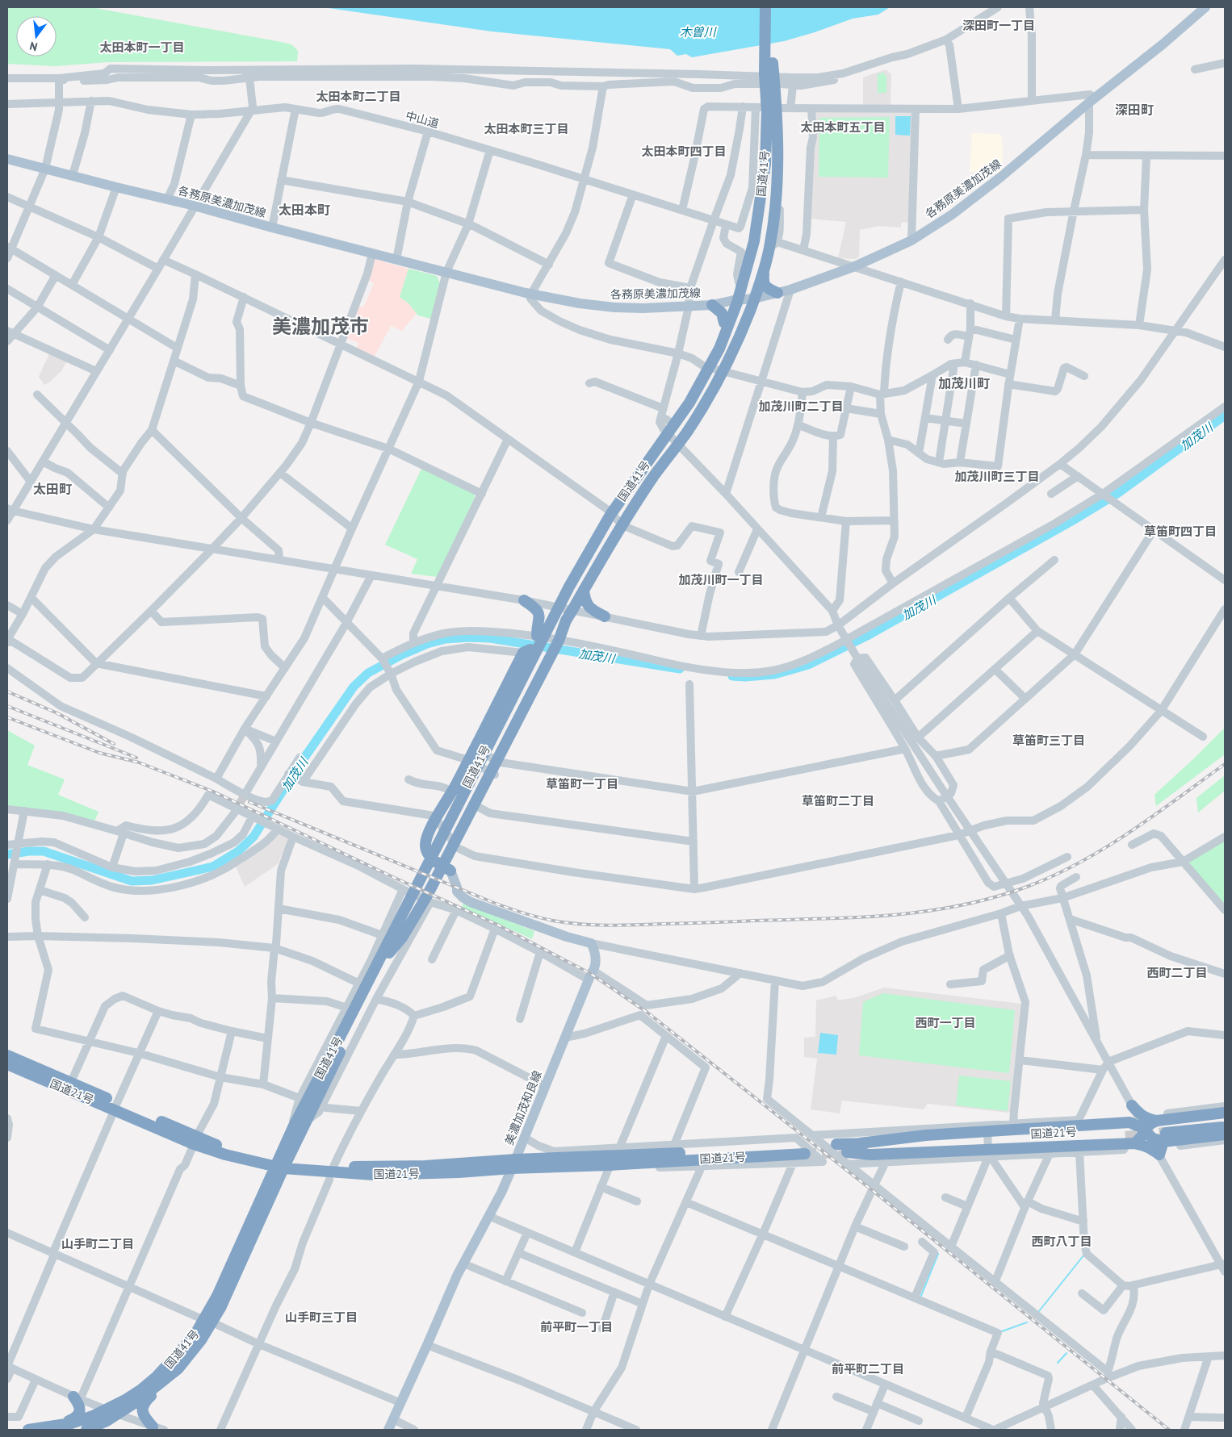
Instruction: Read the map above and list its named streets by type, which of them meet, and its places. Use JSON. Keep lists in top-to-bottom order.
{
  "streets": {
    "highway": ["国道41号", "国道21号"],
    "main road": ["各務原美濃加茂線", "美濃加茂和良線"],
    "street": ["中山道"]
  },
  "crossings": [
    ["国道41号", "国道21号"],
    ["国道21号", "美濃加茂和良線"]
  ],
  "districts": [
    "深田町一丁目",
    "太田本町一丁目",
    "太田本町二丁目",
    "深田町",
    "太田本町五丁目",
    "太田本町三丁目",
    "太田本町四丁目",
    "太田本町",
    "美濃加茂市",
    "加茂川町",
    "加茂川町二丁目",
    "加茂川町三丁目",
    "太田町",
    "草笛町四丁目",
    "加茂川町一丁目",
    "草笛町三丁目",
    "草笛町一丁目",
    "草笛町二丁目",
    "西町二丁目",
    "西町一丁目",
    "西町八丁目",
    "山手町二丁目",
    "山手町三丁目",
    "前平町一丁目",
    "前平町二丁目"
  ],
  "water": ["木曽川", "加茂川"],
  "north": "bottom"
}
